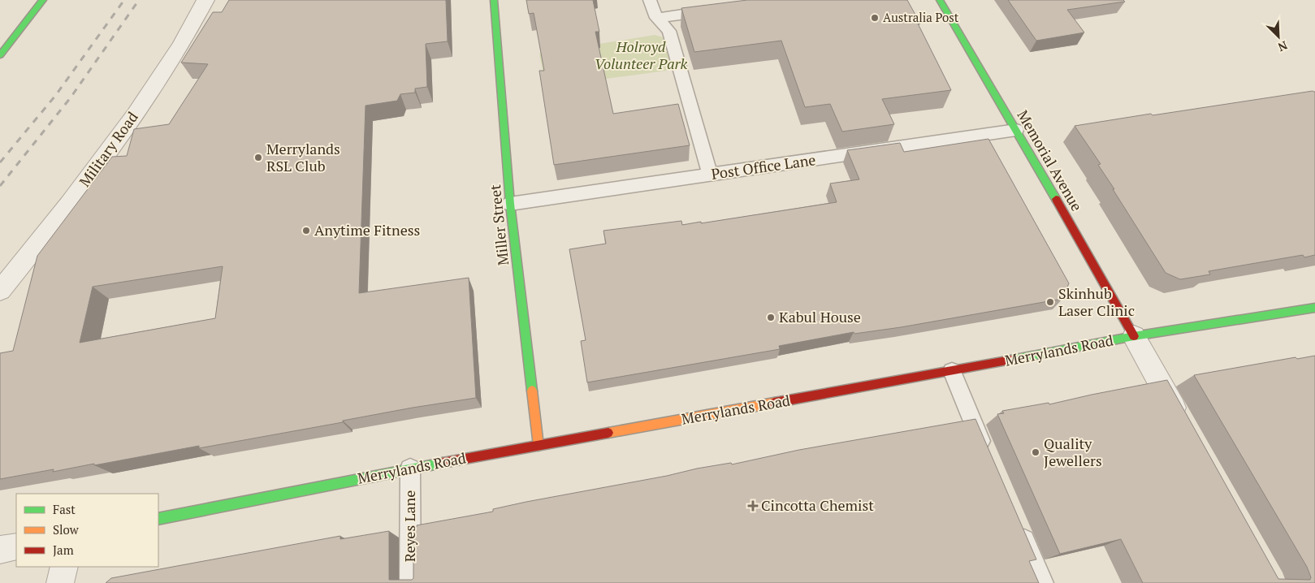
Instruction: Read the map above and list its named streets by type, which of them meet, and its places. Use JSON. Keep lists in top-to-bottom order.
{
  "streets": {
    "street": [
      "Military Road",
      "Memorial Avenue",
      "Miller Street",
      "Merrylands Road"
    ],
    "lane": ["Post Office Lane", "Reyes Lane"]
  },
  "crossings": [
    ["Memorial Avenue", "Post Office Lane"],
    ["Memorial Avenue", "Merrylands Road"],
    ["Post Office Lane", "Miller Street"],
    ["Miller Street", "Merrylands Road"],
    ["Merrylands Road", "Reyes Lane"]
  ],
  "parks": ["Holroyd Volunteer Park"],
  "places": {
    "other": [
      "Australia Post",
      "Merrylands RSL Club",
      "Anytime Fitness",
      "Skinhub Laser Clinic",
      "Kabul House",
      "Quality Jewellers"
    ],
    "health": ["Cincotta Chemist"]
  },
  "legend": ["Fast", "Slow", "Jam"],
  "north": "bottom right"
}
